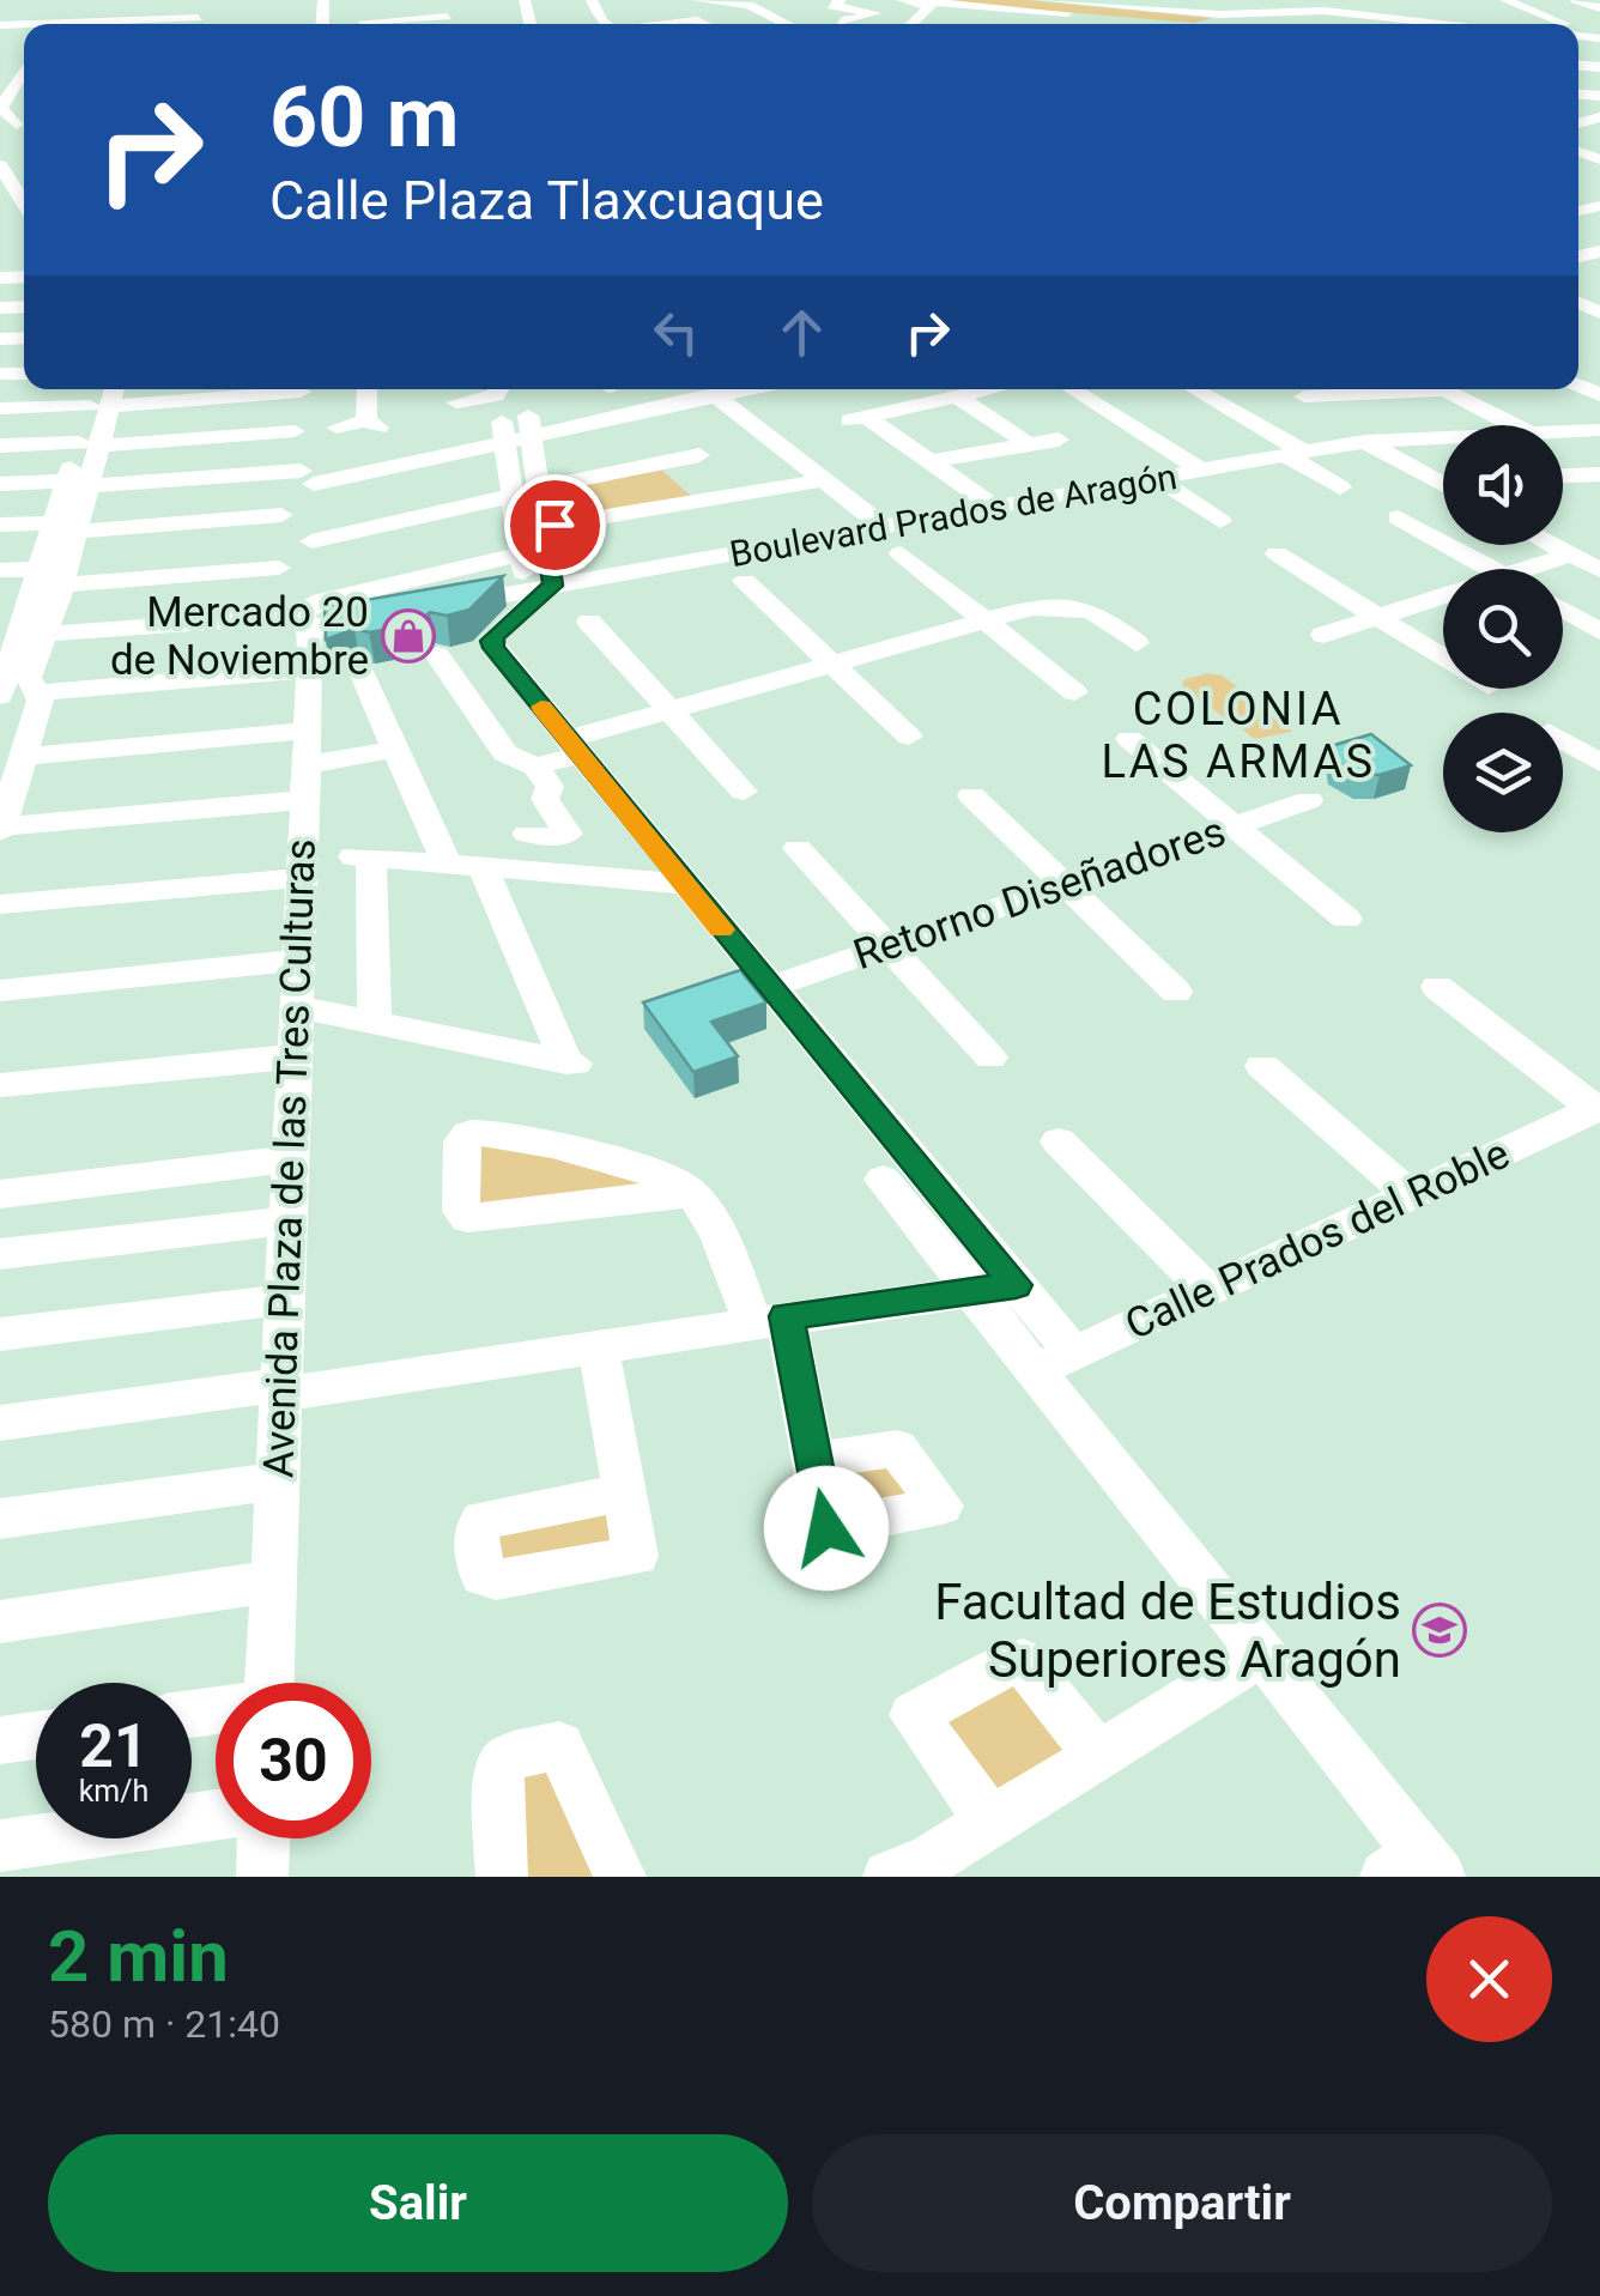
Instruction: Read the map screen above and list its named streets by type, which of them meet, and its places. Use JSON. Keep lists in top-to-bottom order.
{
  "streets": {
    "street": [
      "Boulevard Prados de Aragón",
      "Retorno Diseñadores",
      "Avenida Plaza de las Tres Culturas",
      "Calle Prados del Roble"
    ]
  },
  "districts": ["COLONIA LAS ARMAS"],
  "places": {
    "shop": ["Mercado 20 de Noviembre"],
    "school or university": ["Facultad de Estudios Superiores Aragón"]
  },
  "page": {
    "turn": ["60 m", "Calle Plaza Tlaxcuaque"],
    "speed": "21 km/h",
    "limit": "30",
    "heading": ["2 min", "580 m · 21:40"],
    "buttons": ["Salir", "Compartir"]
  }
}
